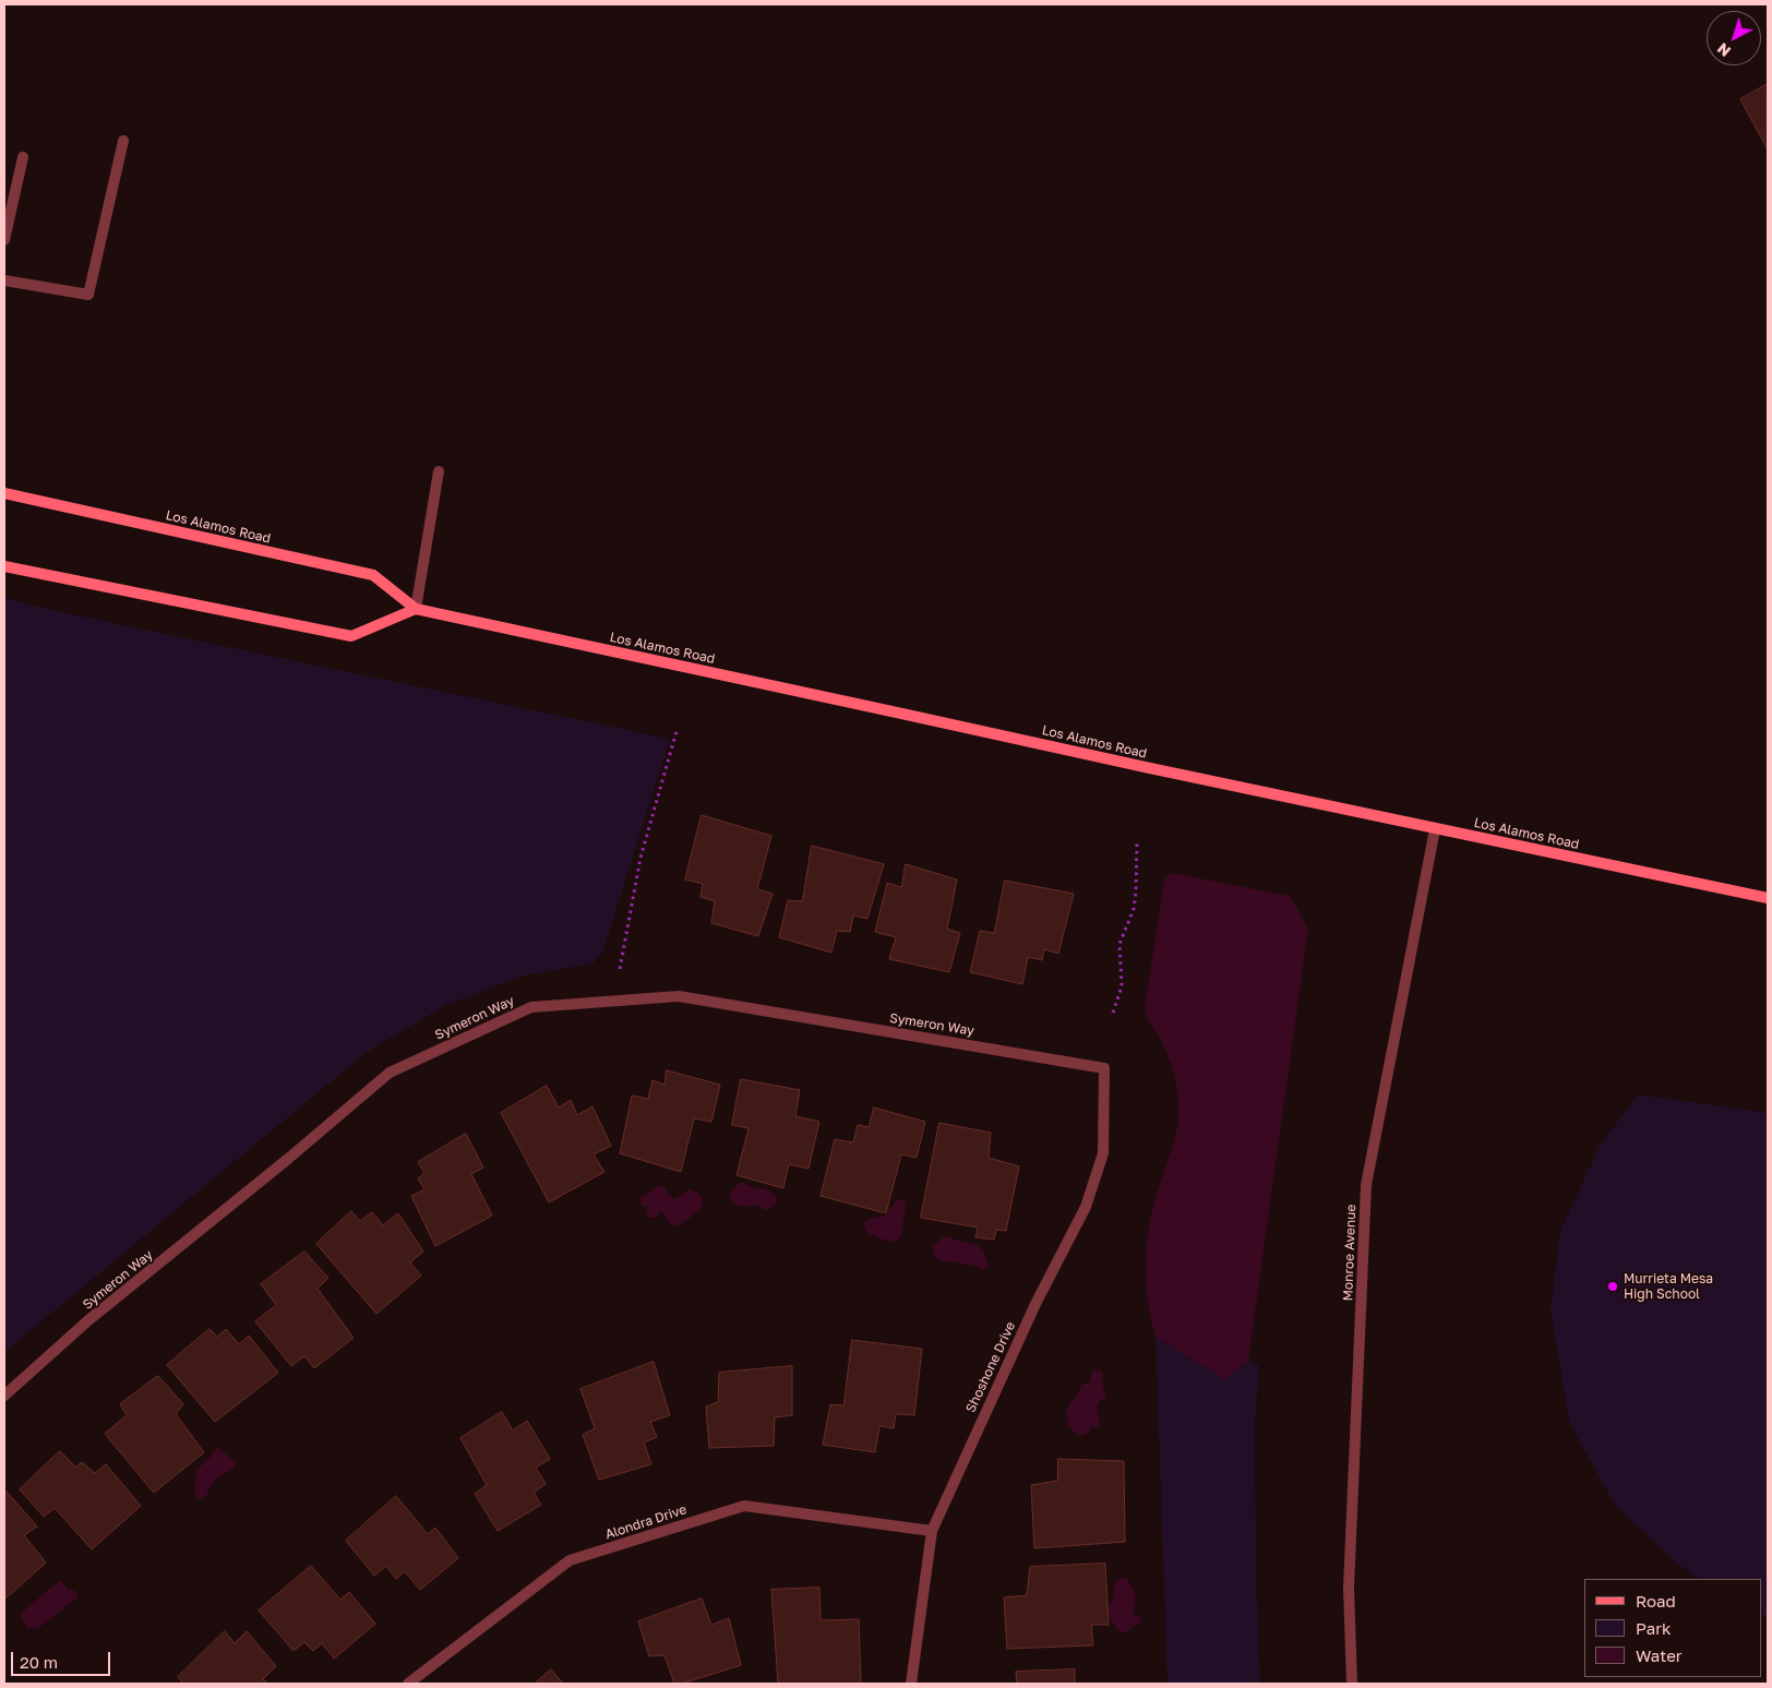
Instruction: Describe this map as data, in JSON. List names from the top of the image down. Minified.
{"streets":{"main road":["Los Alamos Road"],"street":["Symeron Way","Monroe Avenue","Shoshone Drive","Alondra Drive"]},"crossings":[["Los Alamos Road","Monroe Avenue"],["Symeron Way","Shoshone Drive"],["Shoshone Drive","Alondra Drive"]],"places":["Murrieta Mesa High School"],"legend":["Road","Park","Water"],"scale_bar":"20 m","north":"bottom left"}
